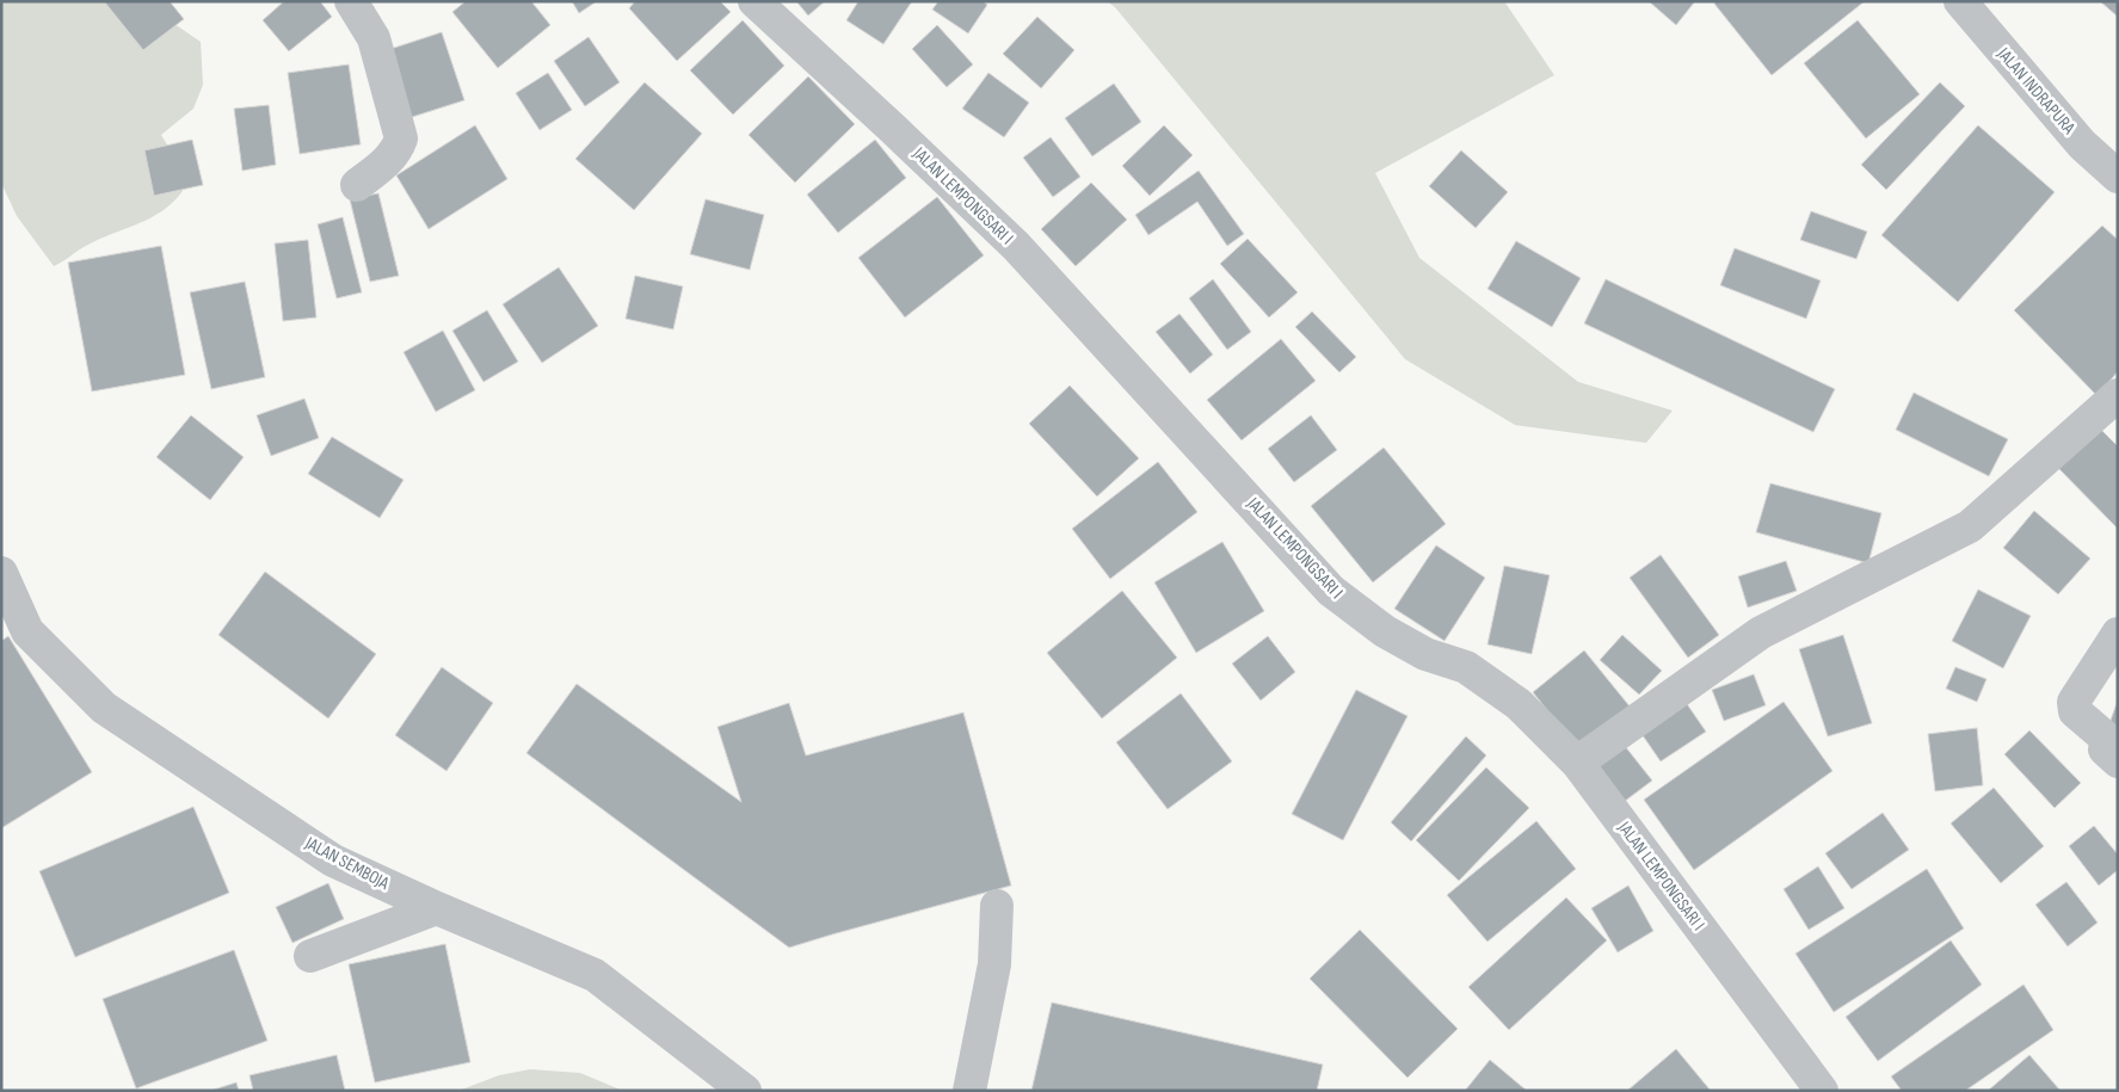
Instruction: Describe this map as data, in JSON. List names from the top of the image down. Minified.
{"streets":{"street":["JALAN INDRAPURA","JALAN LEMPONGSARI I","JALAN SEMBOJA"]}}
